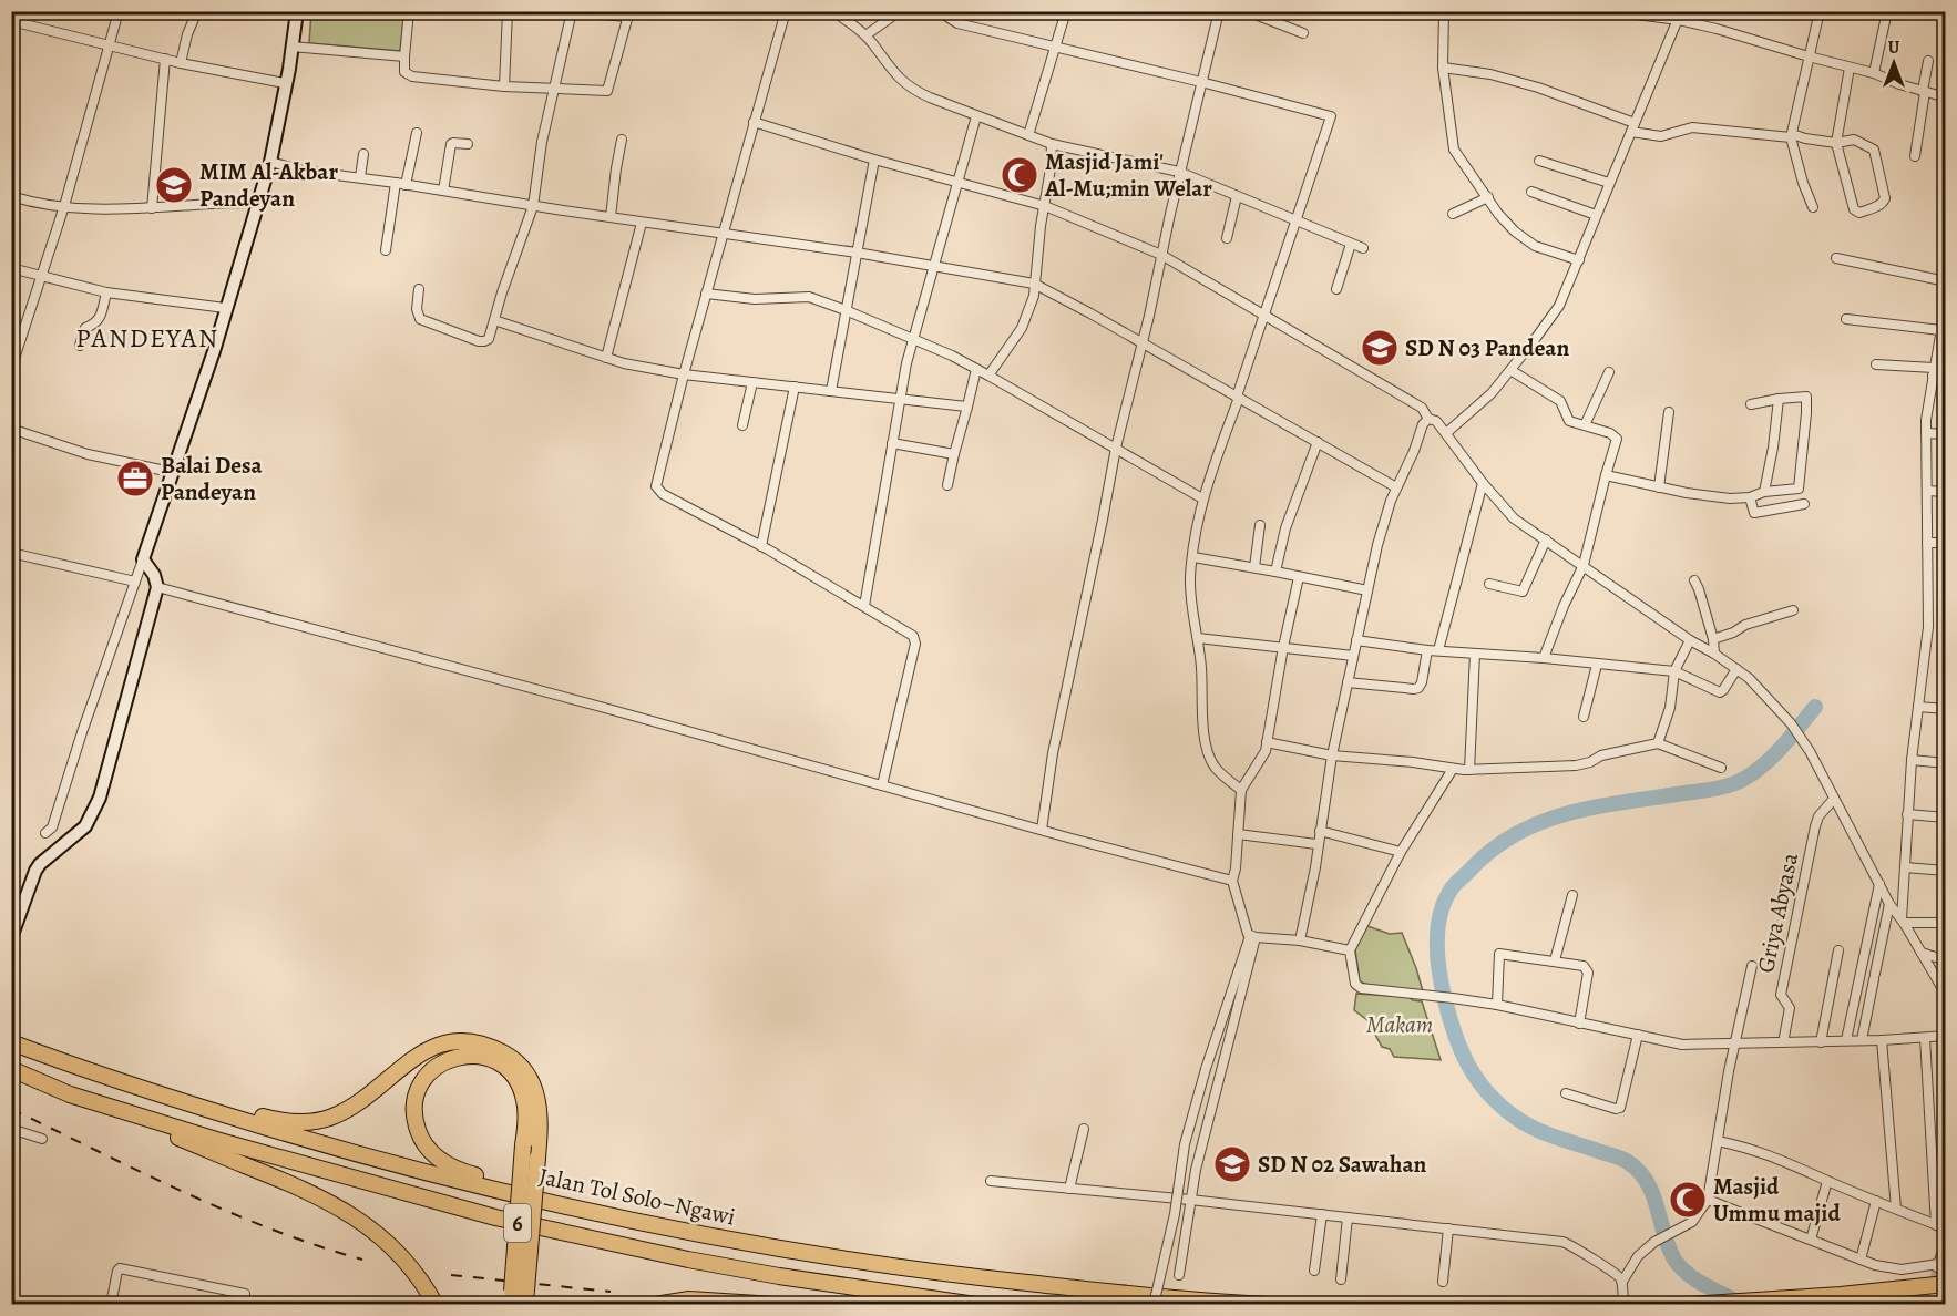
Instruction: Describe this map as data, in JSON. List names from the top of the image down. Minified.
{"streets":{"highway":["Jalan Tol Solo–Ngawi","6"],"street":["Griya Abyasa"]},"districts":["PANDEYAN"],"parks":["Makam"],"places":{"mosque":["Masjid Jami' Al-Mu;min Welar","Masjid Ummu majid"],"school or university":["MIM Al-Akbar Pandeyan","SD N 03 Pandean","SD N 02 Sawahan"],"office":["Balai Desa Pandeyan"]},"north":"top"}
